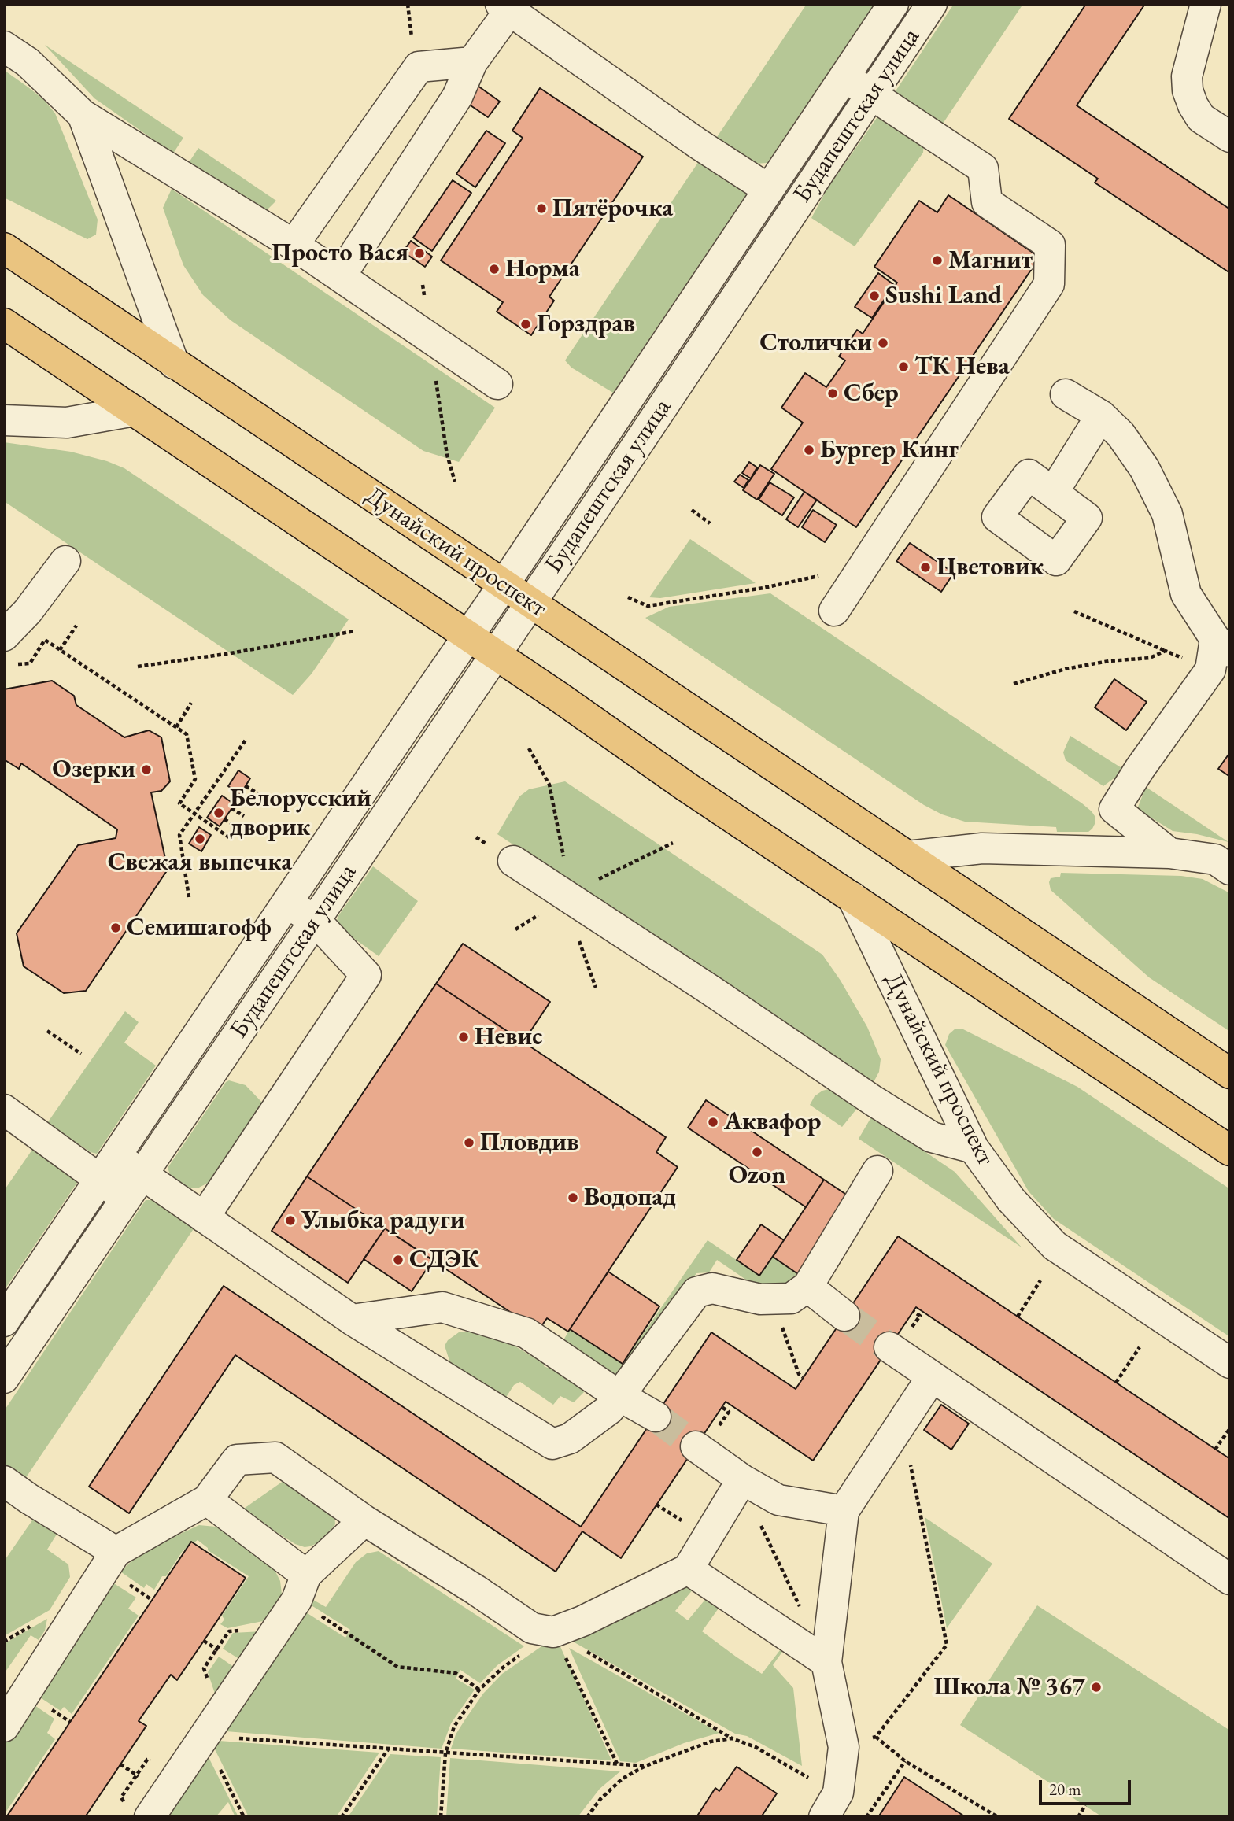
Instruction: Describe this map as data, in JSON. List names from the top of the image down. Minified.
{"streets":{"main road":["Дунайский проспект"],"street":["Будапештская улица"]},"crossings":[["Будапештская улица","Дунайский проспект"]],"places":["Пятёрочка","Просто Вася","Магнит","Норма","Sushi Land","Горздрав","Столички","ТК Нева","Сбер","Бургер Кинг","Цветовик","Озерки","Белорусский дворик","Свежая выпечка","Семишагофф","Невис","Аквафор","Пловдив","Ozon","Водопад","Улыбка радуги","СДЭК","Школа № 367"],"scale_bar":"20 m"}
